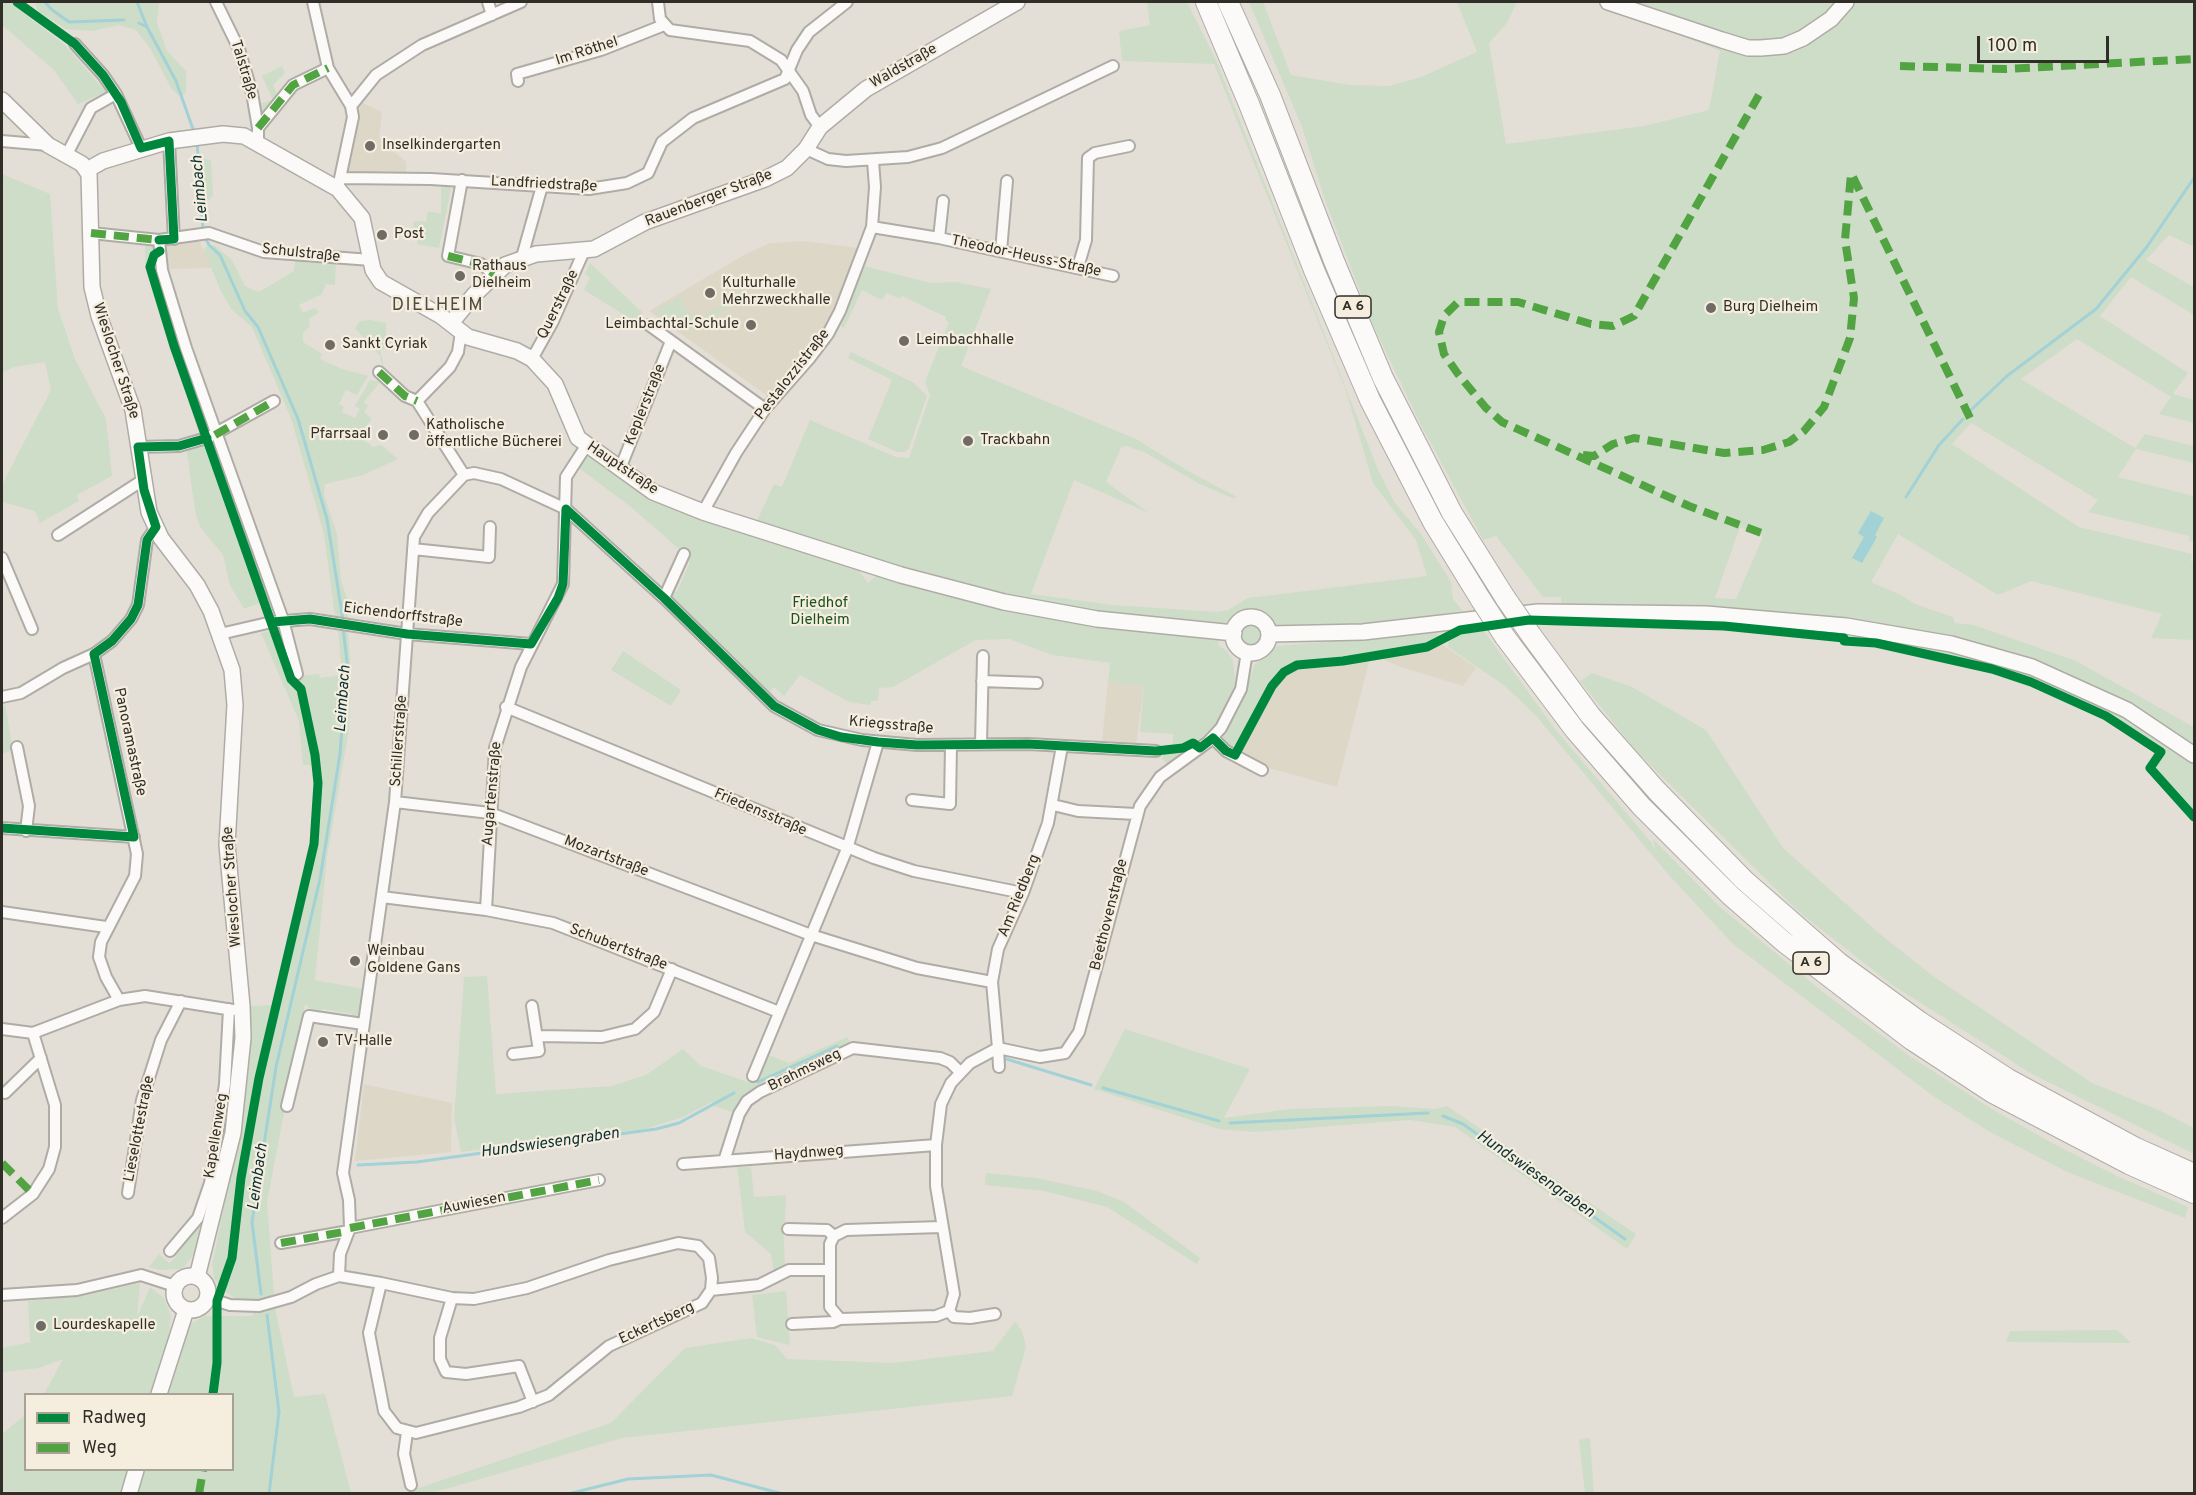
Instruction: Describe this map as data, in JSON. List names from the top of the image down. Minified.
{"streets":{"highway":["A 6"],"street":["Im Röthel","Waldstraße","Talstraße","Landfriedstraße","Rauenberger Straße","Schulstraße","Theodor-Heuss-Straße","Querstraße","Wieslocher Straße","Pestalozzistraße","Keplerstraße","Hauptstraße","Eichendorffstraße","Kriegsstraße","Schillerstraße","Panoramastraße","Augartenstraße","Friedensstraße","Mozartstraße","Am Riedberg","Beethovenstraße","Schubertstraße","Brahmsweg","Lieselottestraße","Kapellenweg","Haydnweg","Auwiesen","Eckertsberg"]},"crossings":[["Waldstraße","Rauenberger Straße"],["Talstraße","Hauptstraße"],["Landfriedstraße","Hauptstraße"],["Rauenberger Straße","Querstraße"],["Rauenberger Straße","Hauptstraße"],["Schulstraße","Wieslocher Straße"],["Schulstraße","Hauptstraße"],["Theodor-Heuss-Straße","Pestalozzistraße"],["Querstraße","Hauptstraße"],["Wieslocher Straße","Hauptstraße"],["Wieslocher Straße","Eichendorffstraße"],["Wieslocher Straße","Kapellenweg"],["Pestalozzistraße","Hauptstraße"],["Keplerstraße","Hauptstraße"],["Hauptstraße","Augartenstraße"],["Hauptstraße","Beethovenstraße"],["Eichendorffstraße","Kriegsstraße"],["Eichendorffstraße","Schillerstraße"],["Eichendorffstraße","Augartenstraße"],["Kriegsstraße","Schillerstraße"],["Kriegsstraße","Augartenstraße"],["Kriegsstraße","Am Riedberg"],["Schillerstraße","Augartenstraße"],["Schillerstraße","Mozartstraße"],["Schillerstraße","Schubertstraße"],["Schillerstraße","Auwiesen"],["Schillerstraße","Eckertsberg"],["Augartenstraße","Friedensstraße"],["Augartenstraße","Mozartstraße"],["Augartenstraße","Schubertstraße"],["Friedensstraße","Am Riedberg"],["Mozartstraße","Am Riedberg"],["Am Riedberg","Beethovenstraße"],["Brahmsweg","Haydnweg"]],"districts":["DIELHEIM"],"water":["Leimbach","Hundswiesengraben"],"parks":["Friedhof Dielheim"],"places":["Inselkindergarten","Post","Rathaus Dielheim","Kulturhalle Mehrzweckhalle","Burg Dielheim","Leimbachtal-Schule","Leimbachhalle","Sankt Cyriak","Pfarrsaal","Katholische öffentliche Bücherei","Trackbahn","Weinbau Goldene Gans","TV-Halle","Lourdeskapelle"],"legend":["Radweg","Weg"],"scale_bar":"100 m"}
